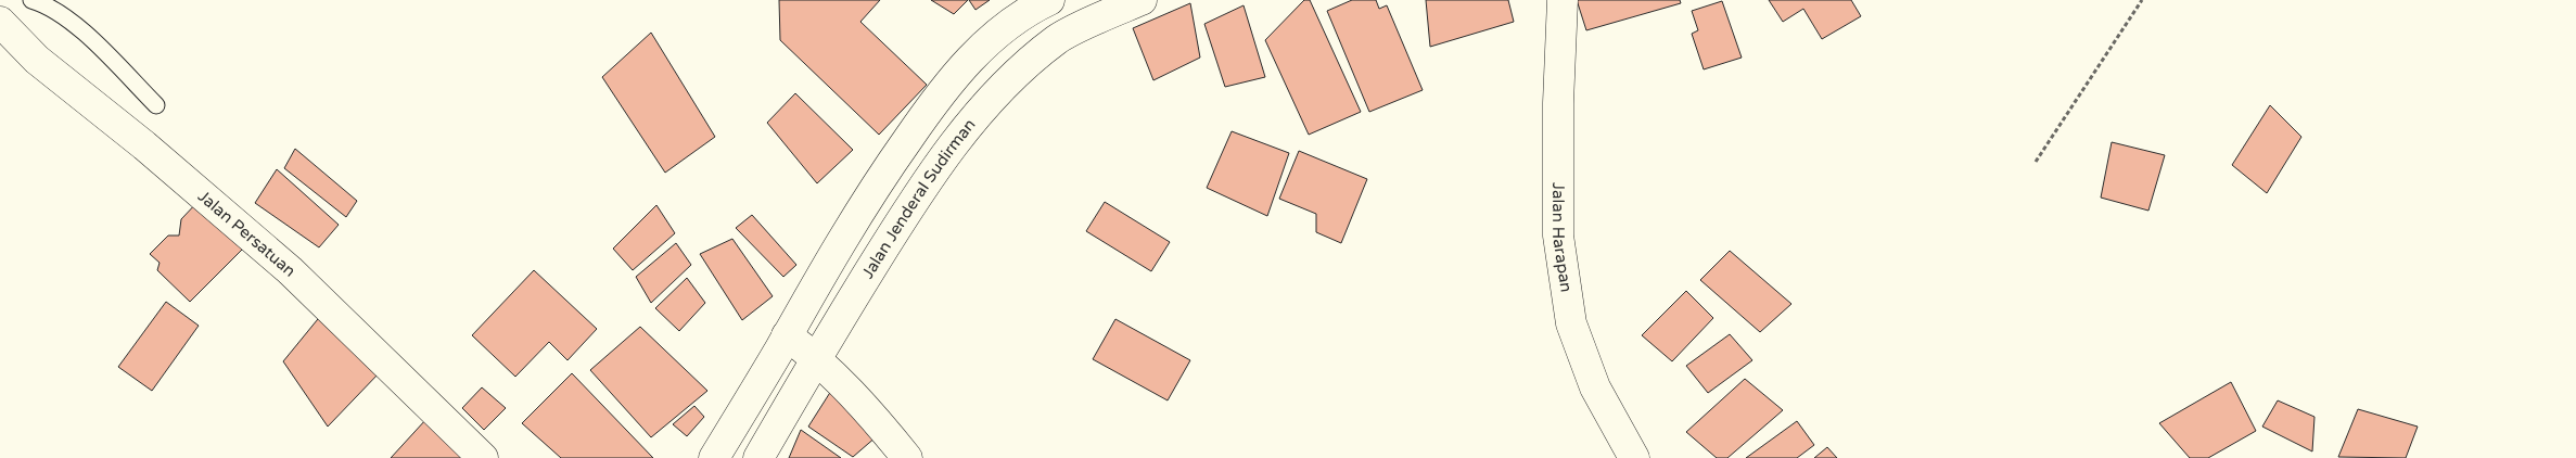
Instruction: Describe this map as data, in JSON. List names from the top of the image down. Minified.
{"streets":{"street":["Jalan Jenderal Sudirman","Jalan Persatuan","Jalan Harapan"]}}
